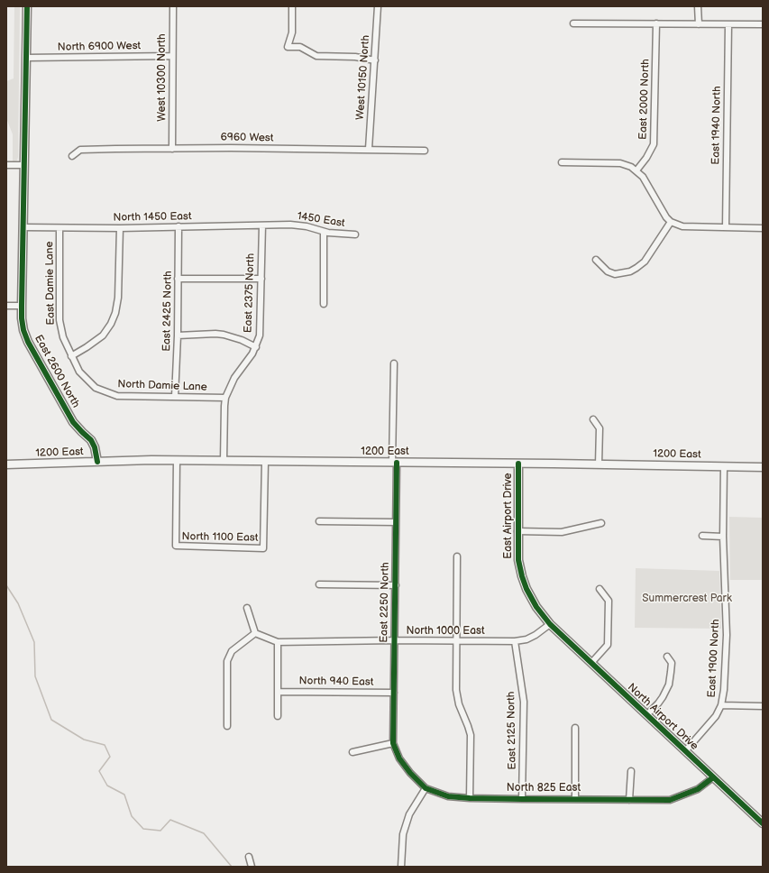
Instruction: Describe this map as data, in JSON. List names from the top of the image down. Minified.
{"streets":{"street":["North 6900 West","West 10300 North","West 10150 North","East 2000 North","East 1940 North","6960 West","North 1450 East","1450 East","East Damie Lane","East 2375 North","East 2425 North","East 2600 North","North Damie Lane","1200 East","East Airport Drive","North 1100 East","East 2250 North","North 1000 East","East 1900 North","North 940 East","North Airport Drive","East 2125 North","North 825 East"]},"crossings":[["North 6900 West","West 10300 North"],["North 6900 West","East 2600 North"],["West 10300 North","6960 West"],["West 10150 North","6960 West"],["North 1450 East","1450 East"],["North 1450 East","East Damie Lane"],["North 1450 East","East 2375 North"],["North 1450 East","East 2425 North"],["North 1450 East","East 2600 North"],["East Damie Lane","North Damie Lane"],["East 2375 North","North Damie Lane"],["East 2375 North","1200 East"],["East 2425 North","North Damie Lane"],["East 2600 North","1200 East"],["1200 East","East Airport Drive"],["1200 East","North 1100 East"],["1200 East","East 2250 North"],["1200 East","East 1900 North"],["East Airport Drive","North 1000 East"],["East Airport Drive","North Airport Drive"],["East 2250 North","North 1000 East"],["East 2250 North","North 940 East"],["East 2250 North","North 825 East"],["North 1000 East","North Airport Drive"],["North 1000 East","East 2125 North"],["East 1900 North","North Airport Drive"],["North Airport Drive","North 825 East"],["East 2125 North","North 825 East"]],"parks":["Summercrest Park"]}
